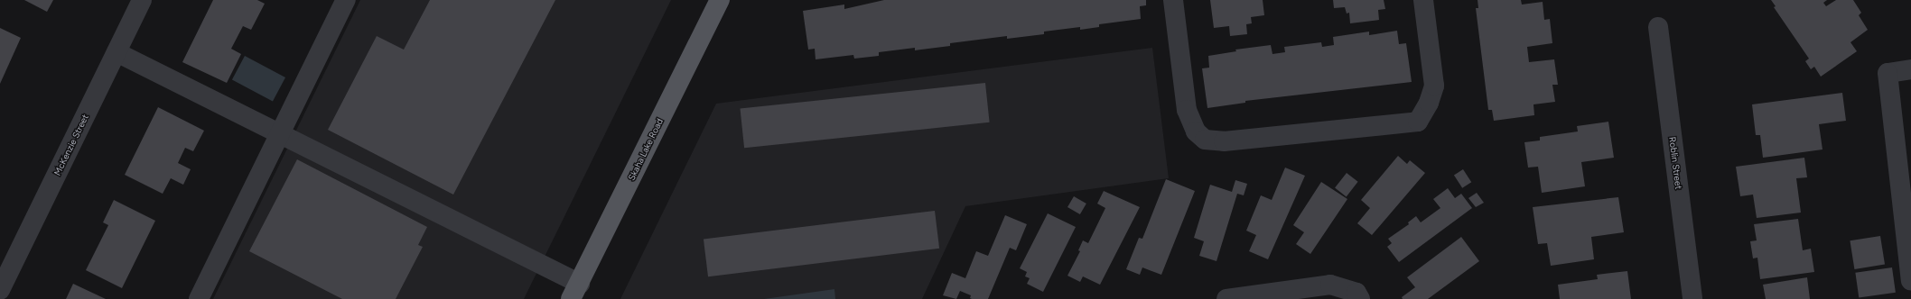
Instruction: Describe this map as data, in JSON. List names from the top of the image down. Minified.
{"streets":{"main road":["Skaha Lake Road"],"street":["McKenzie Street","Roblin Street"]}}
